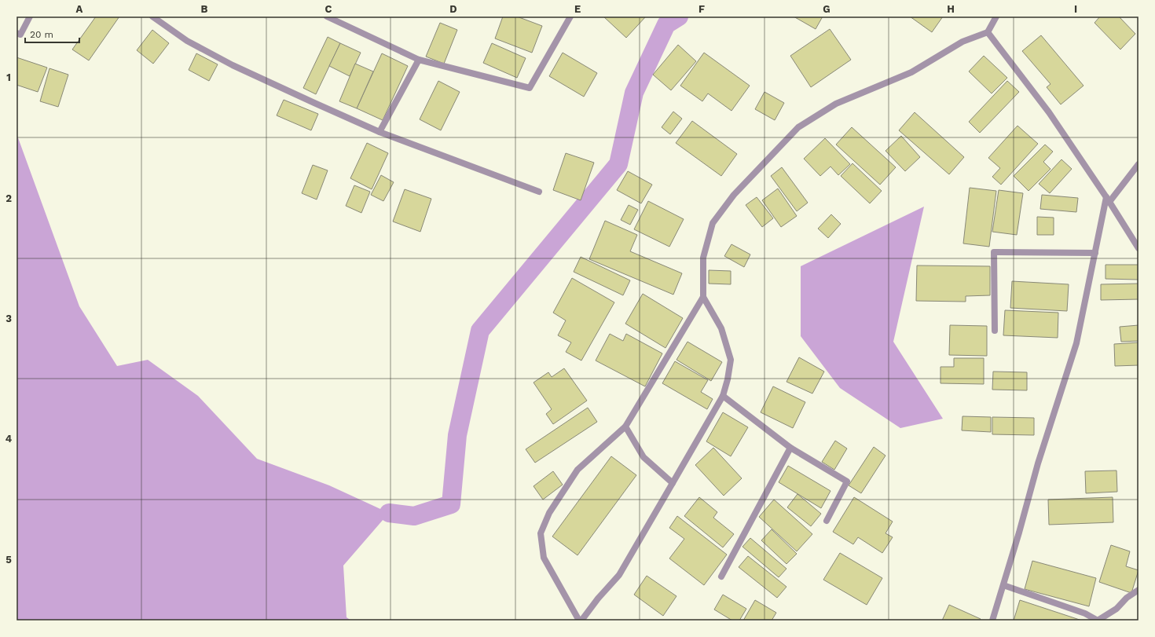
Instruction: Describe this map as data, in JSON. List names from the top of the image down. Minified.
{"scale_bar":"20 m","grid":{"columns":["A","B","C","D","E","F","G","H","I"],"rows":["1","2","3","4","5"]}}
